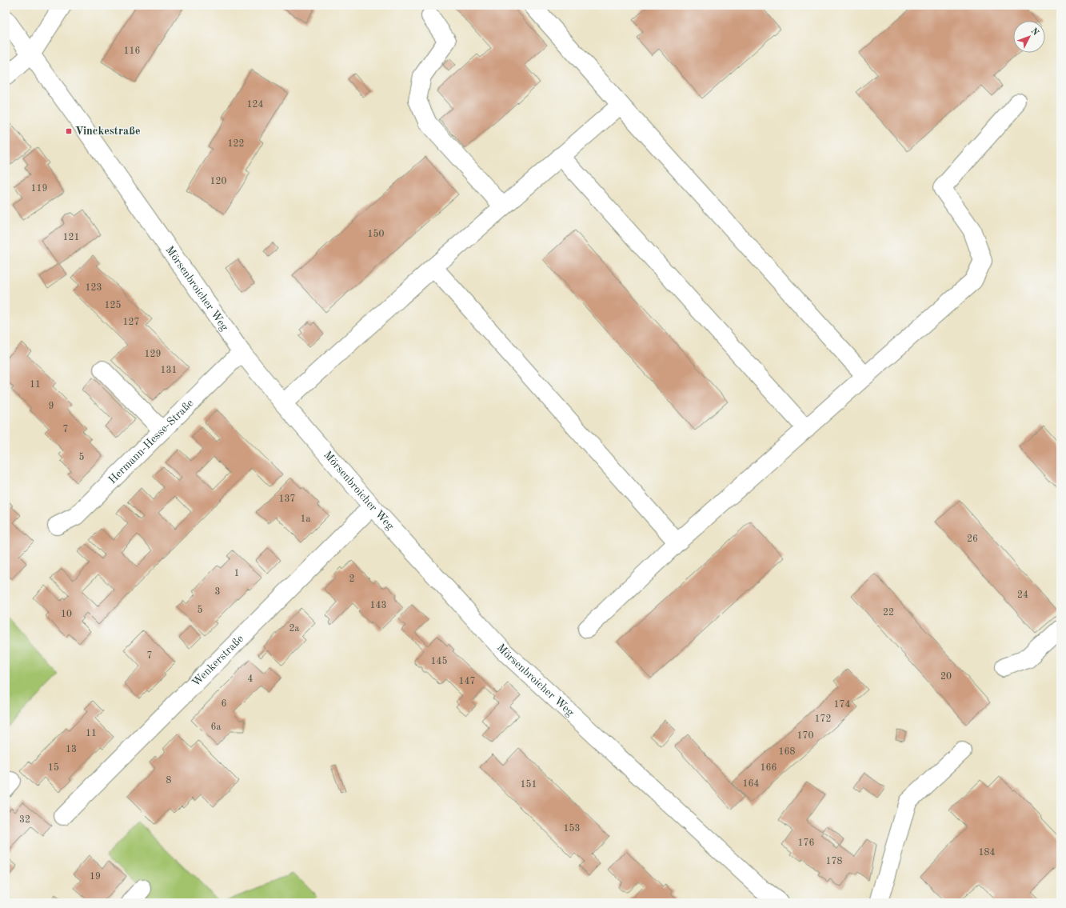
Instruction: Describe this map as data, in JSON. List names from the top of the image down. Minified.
{"streets":{"street":["Mörsenbroicher Weg","Hermann-Hesse-Straße","Wenkerstraße"]},"crossings":[["Mörsenbroicher Weg","Hermann-Hesse-Straße"],["Mörsenbroicher Weg","Wenkerstraße"]],"places":{"transit":["Vinckestraße"]},"house_numbers":["116","124","122","120","119","150","121","123","125","127","129","131","11","9","7","5","137","1a","26","1","2","3","24","143","5","22","10","2a","7","145","20","4","147","6","174","172","6a","11","170","13","168","15","166","8","164","151","32","153","176","184","178","19"],"north":"top right"}
